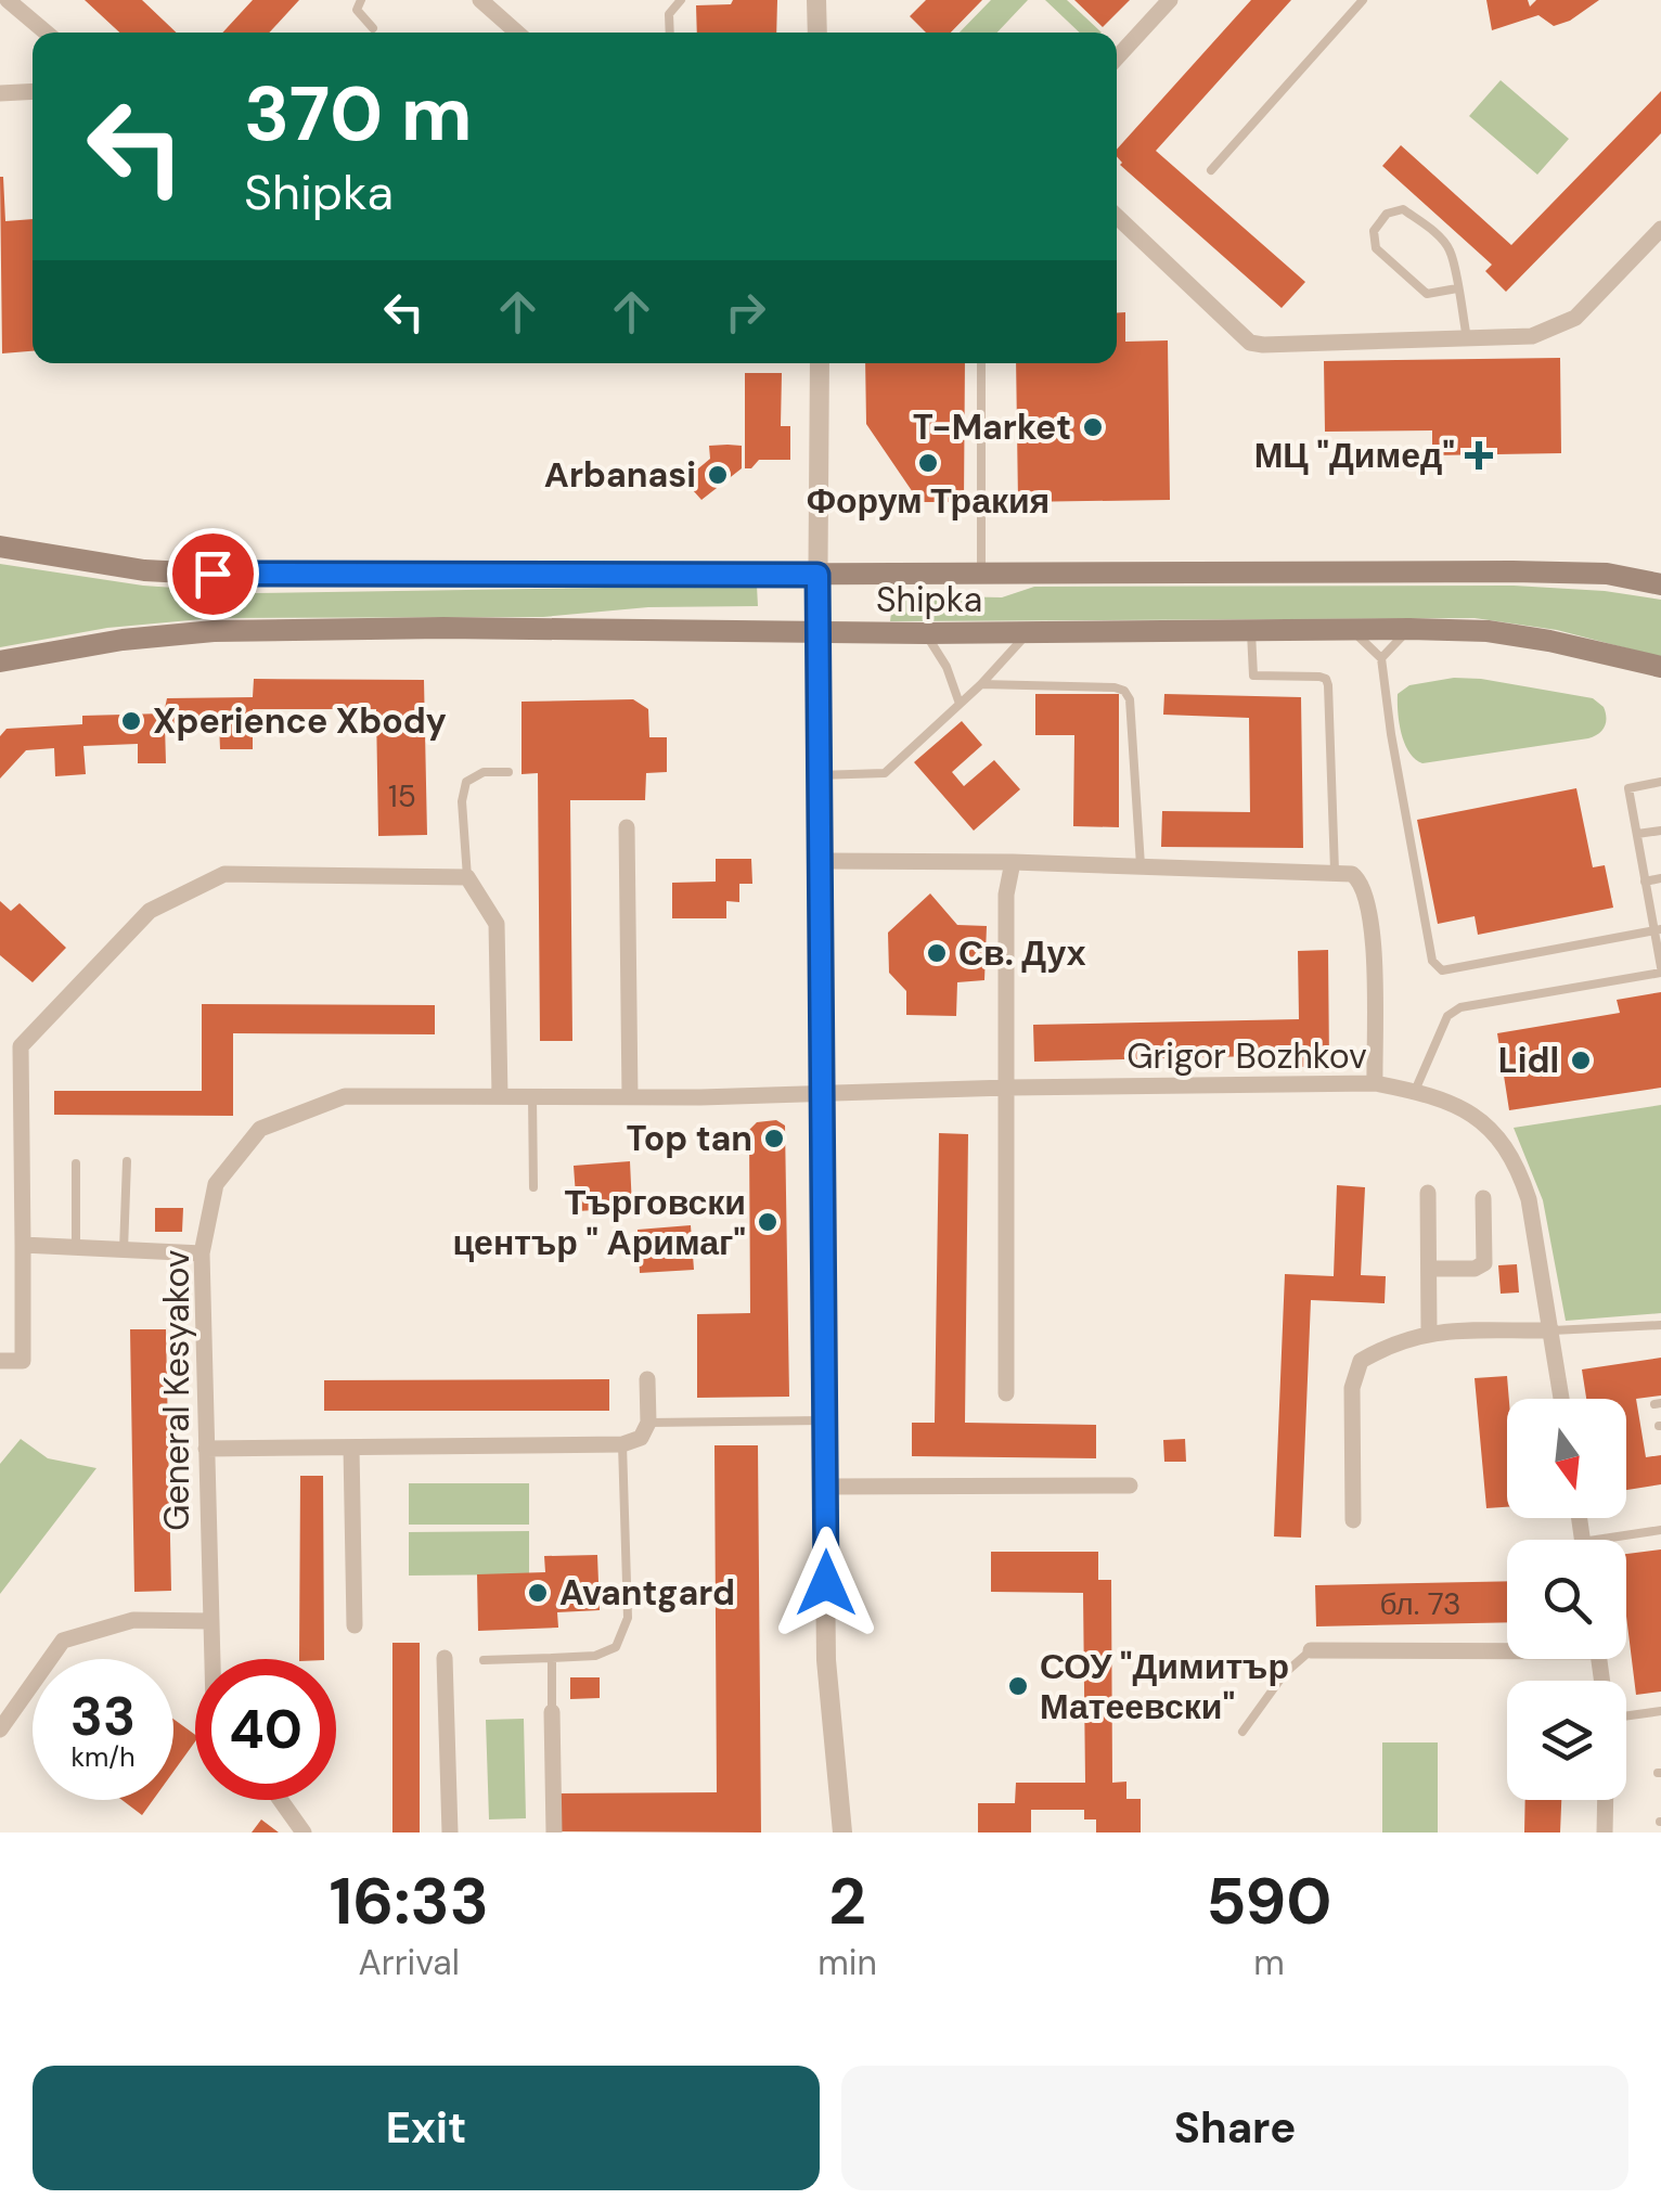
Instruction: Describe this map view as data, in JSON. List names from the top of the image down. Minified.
{"streets":{"main road":["Shipka"],"street":["Grigor Bozhkov","General Kesyakov"]},"crossings":[["Grigor Bozhkov","General Kesyakov"]],"places":{"other":["T-Market","Форум Тракия","Аrbanasi","Xperience Xbody","Св. Дух","Lidl","Top tan","Търговски център \" Аримаг\"","Avantgard","СОУ \"Димитър Матеевски\""],"health":["МЦ \"Димед\""]},"house_numbers":["15","бл. 73"],"north":"bottom","page":{"turn":["370 m","Shipka"],"speed":"33 km/h","limit":"40","eta":["16:33","Arrival","2","min","590","m"],"buttons":["Exit","Share"]}}
